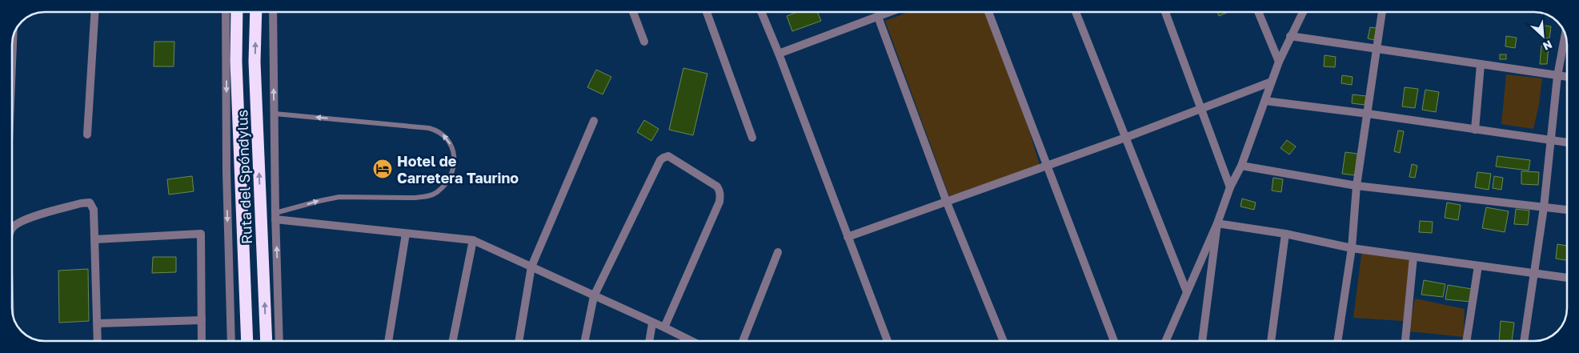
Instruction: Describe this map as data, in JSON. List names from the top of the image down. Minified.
{"streets":{"highway":["Ruta del Spóndylus"]},"places":{"hotel":["Hotel de Carretera Taurino"]},"north":"bottom right"}
